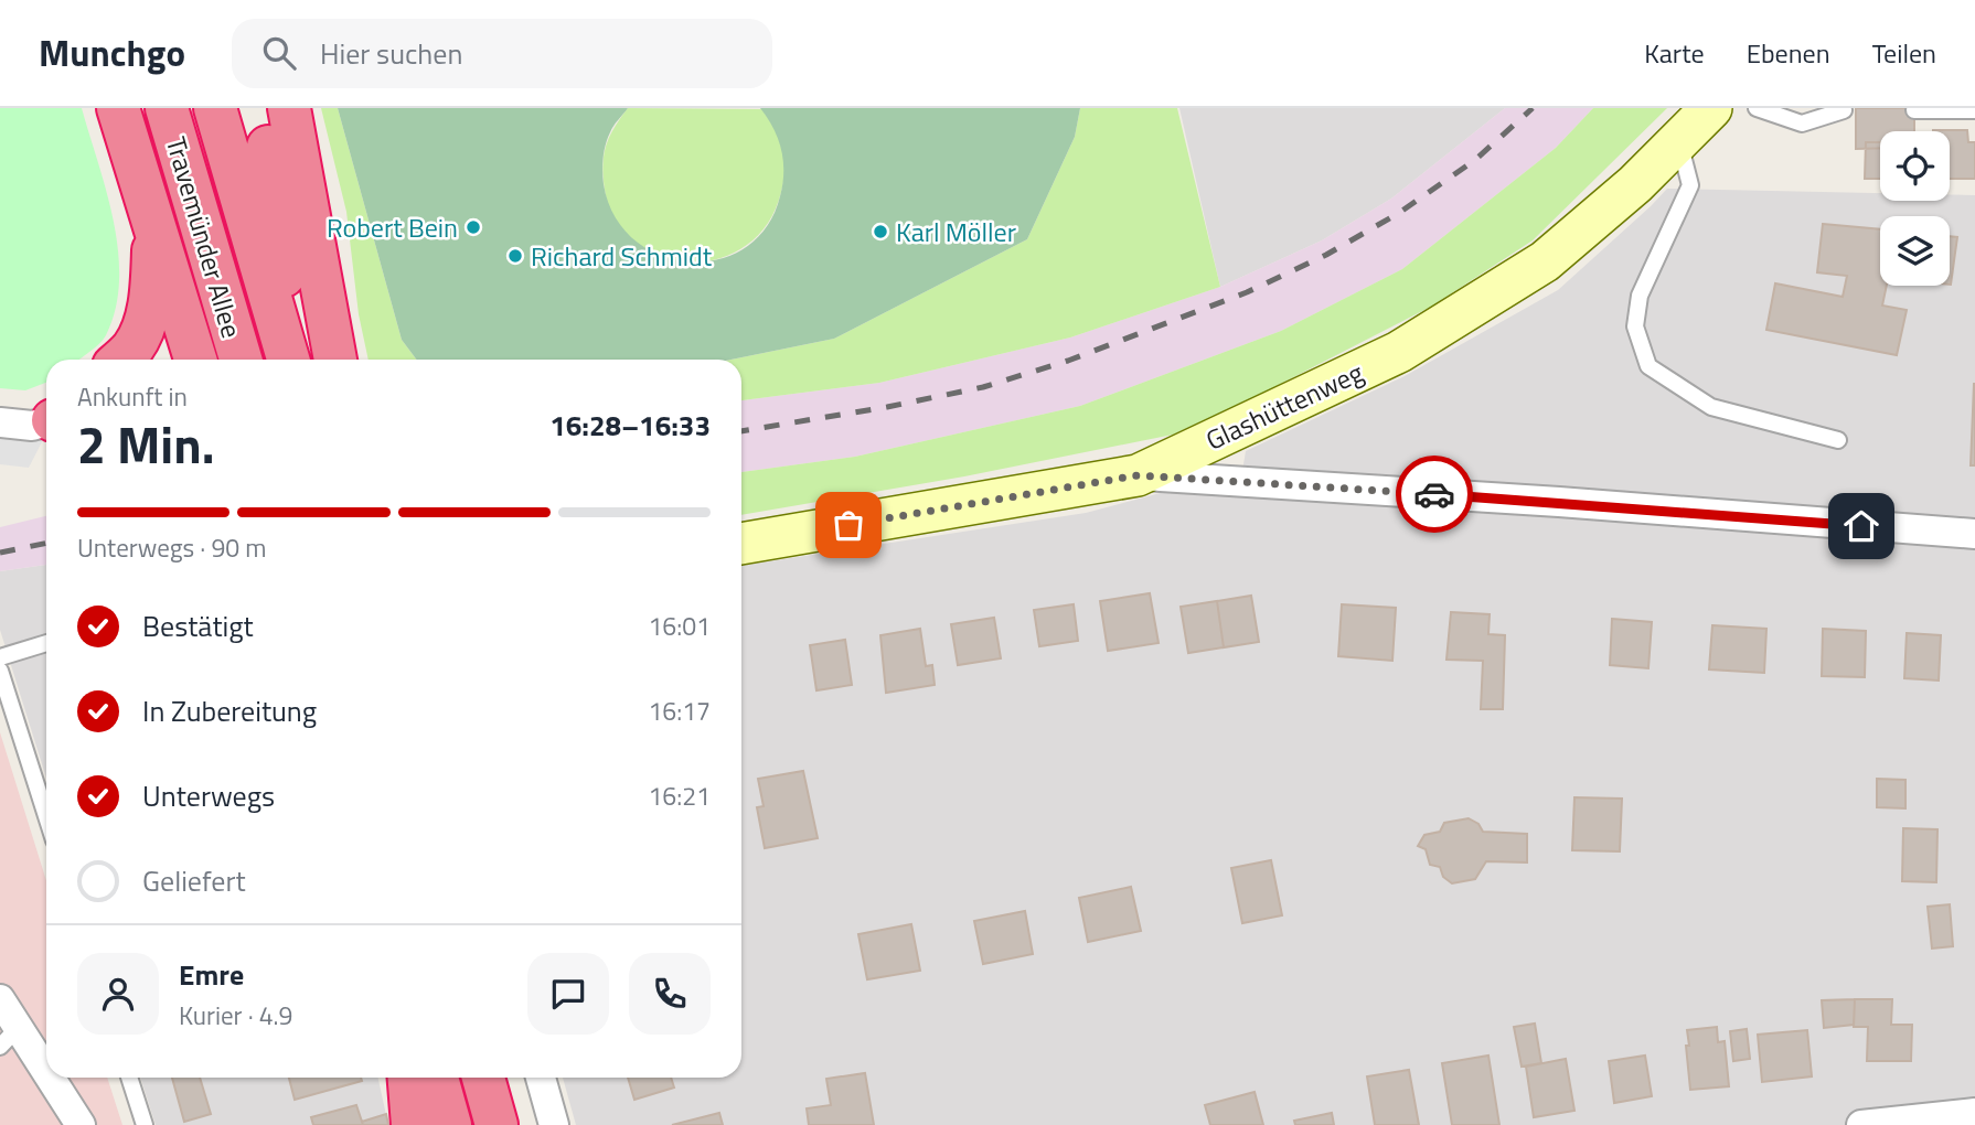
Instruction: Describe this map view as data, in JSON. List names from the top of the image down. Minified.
{"streets":{"highway":["Travemünder Allee"],"street":["Glashüttenweg"]},"places":["Robert Bein","Karl Möller","Richard Schmidt"],"page":{"header":"Munchgo","search":"Hier suchen","nav":["Karte","Ebenen","Teilen"],"heading":["2 Min.","Ankunft in","16:28–16:33"],"panel":["Emre","Kurier · 4.9"],"bar":"Unterwegs · 90 m","list":[["Bestätigt","16:01"],["In Zubereitung","16:17"],["Unterwegs","16:21"],"Geliefert"]}}
